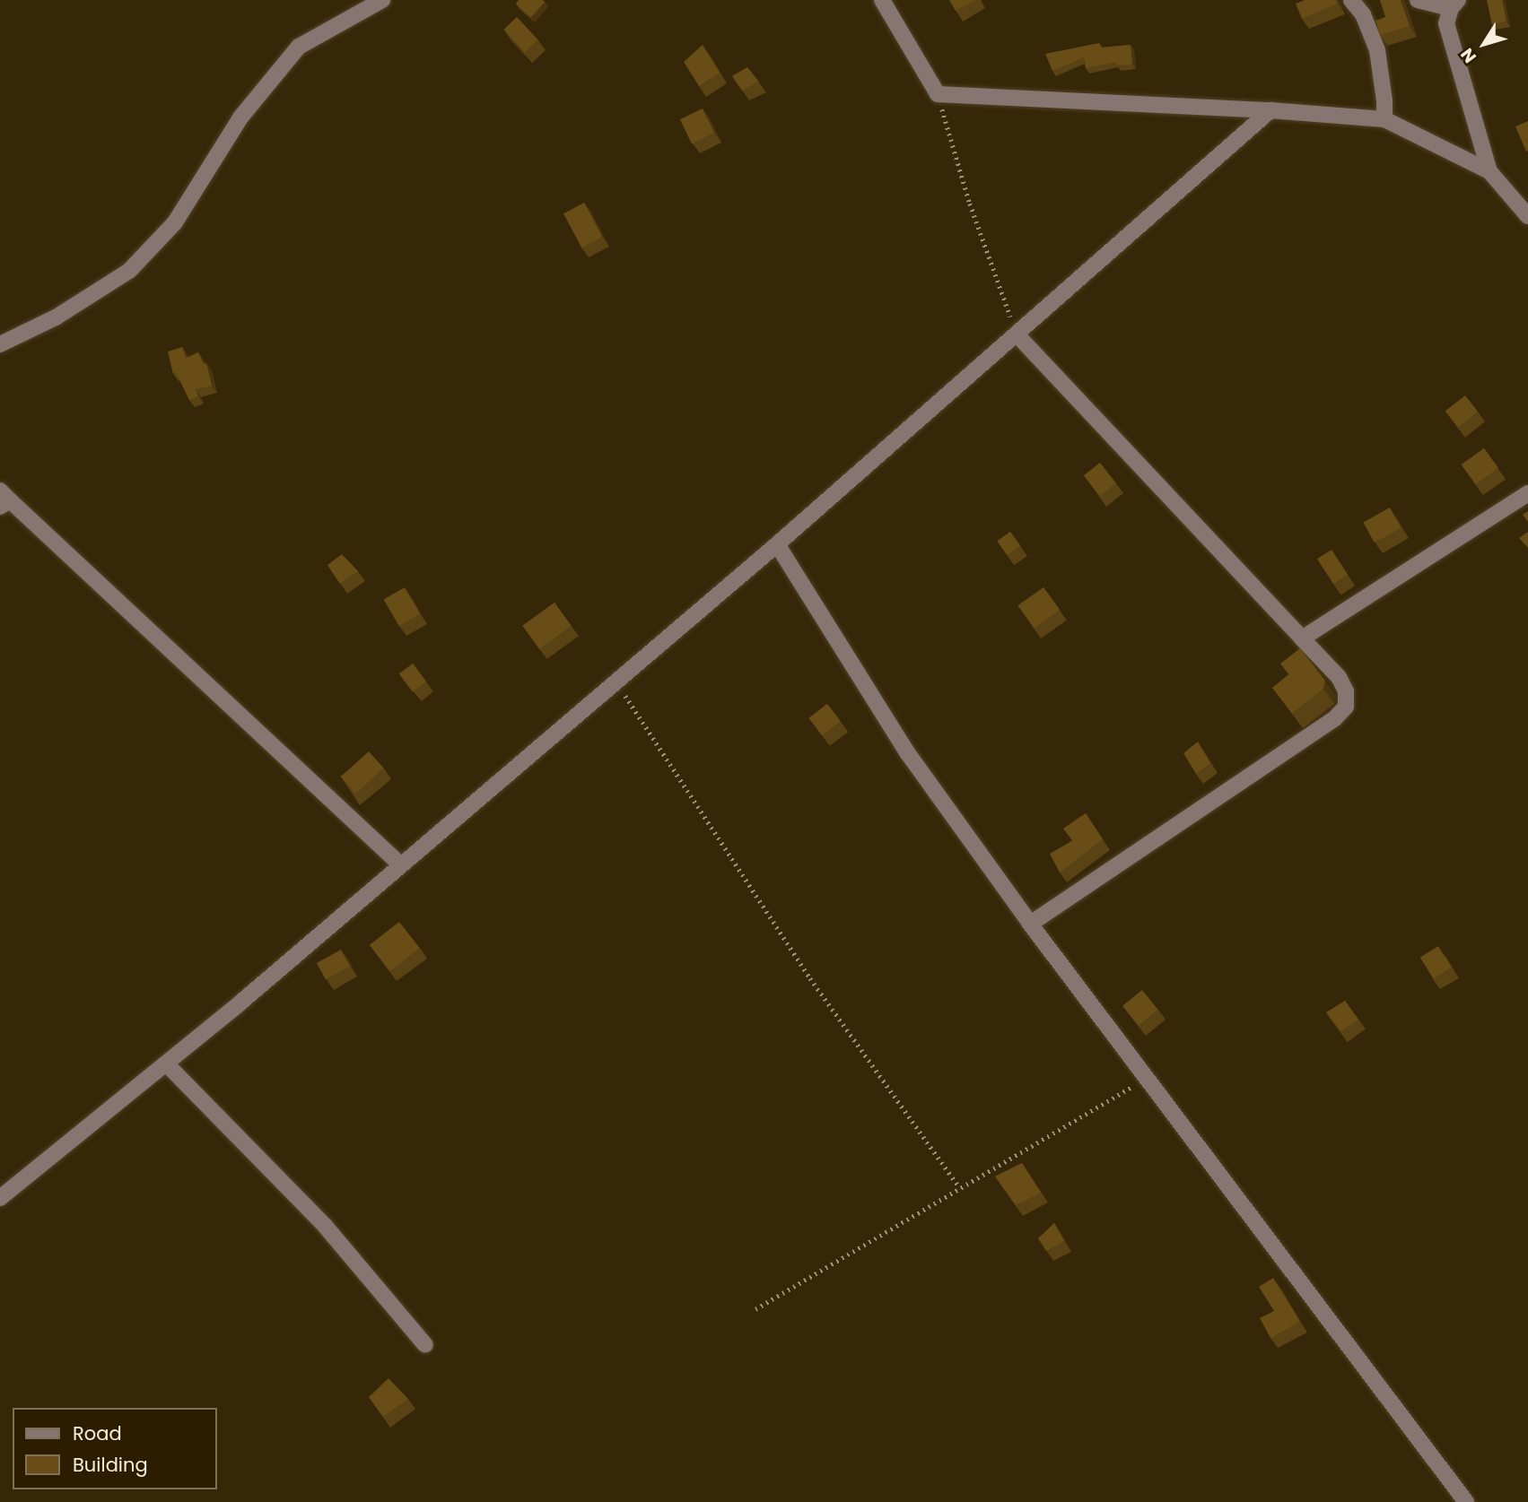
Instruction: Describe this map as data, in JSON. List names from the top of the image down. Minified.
{"legend":["Road","Building"],"north":"bottom left"}
